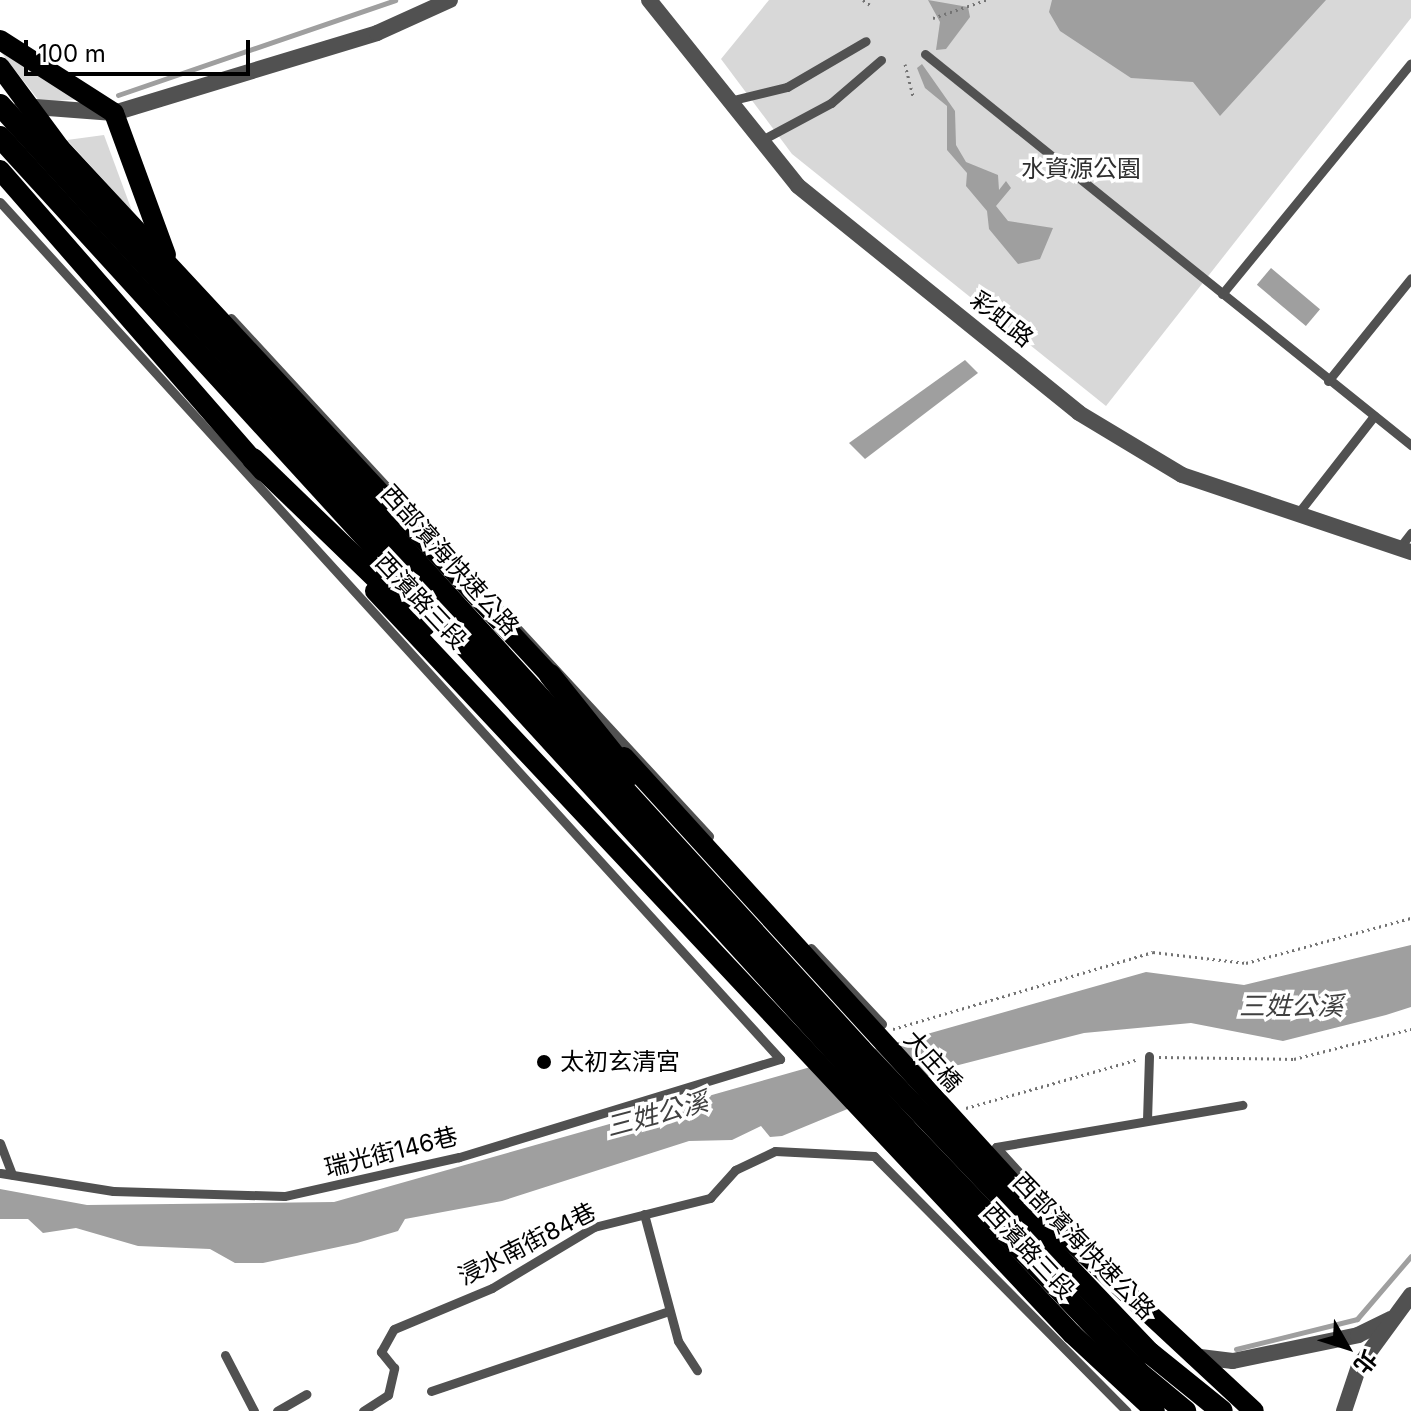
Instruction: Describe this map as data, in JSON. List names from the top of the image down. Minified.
{"streets":{"highway":["西部濱海快速公路","大庄橋"],"main road":["西濱路三段"],"street":["彩虹路"],"lane":["瑞光街146巷","浸水南街84巷"]},"crossings":[["西部濱海快速公路","西濱路三段"],["西部濱海快速公路","大庄橋"],["西濱路三段","大庄橋"],["西濱路三段","瑞光街146巷"],["西濱路三段","浸水南街84巷"]],"water":["三姓公溪"],"parks":["水資源公園"],"places":["太初玄清宮"],"scale_bar":"100 m","north":"bottom right"}
